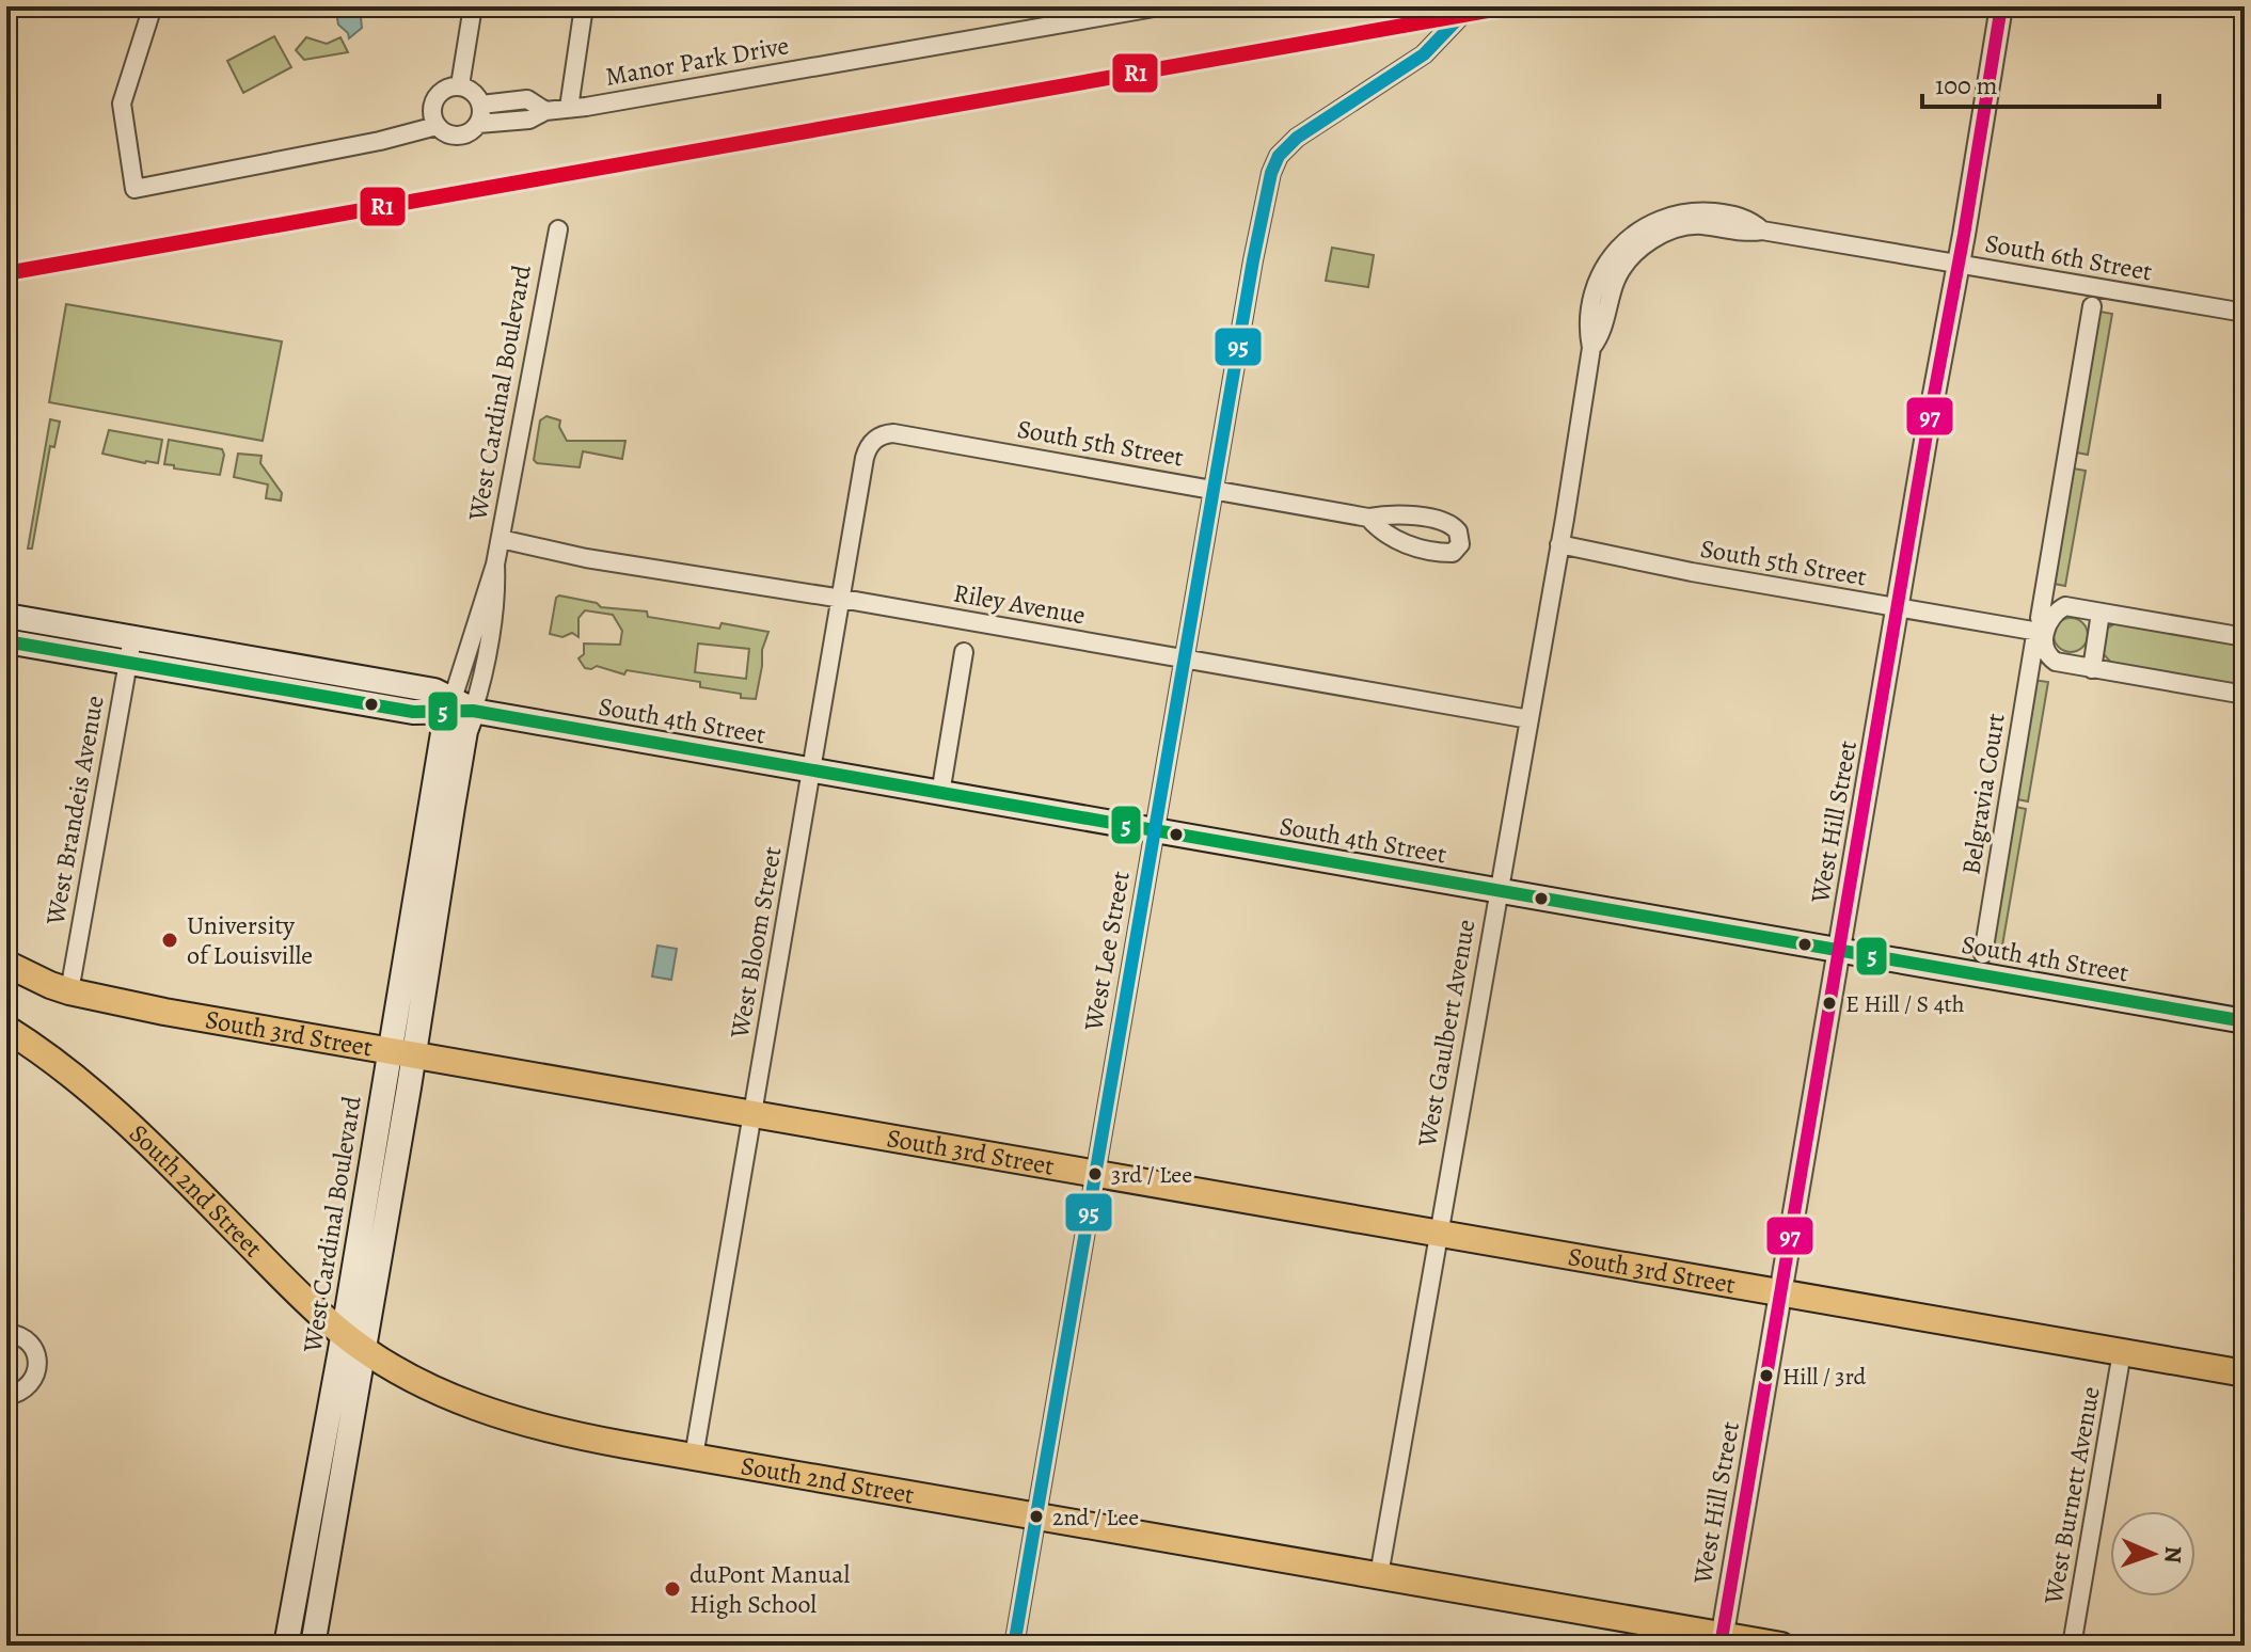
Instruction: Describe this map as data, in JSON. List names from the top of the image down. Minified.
{"streets":{"main road":["West Cardinal Boulevard","South 4th Street","South 3rd Street","South 2nd Street"],"street":["Manor Park Drive","South 6th Street","South 5th Street","Riley Avenue","Belgravia Court","West Brandeis Avenue","West Hill Street","West Bloom Street","West Lee Street","West Gaulbert Avenue","West Burnett Avenue"]},"crossings":[["South 6th Street","West Hill Street"],["South 6th Street","West Gaulbert Avenue"],["West Cardinal Boulevard","Riley Avenue"],["West Cardinal Boulevard","South 4th Street"],["West Cardinal Boulevard","South 3rd Street"],["West Cardinal Boulevard","South 2nd Street"],["South 5th Street","Belgravia Court"],["South 5th Street","West Hill Street"],["South 5th Street","West Bloom Street"],["South 5th Street","West Lee Street"],["South 5th Street","West Gaulbert Avenue"],["Riley Avenue","West Bloom Street"],["Riley Avenue","West Lee Street"],["Riley Avenue","West Gaulbert Avenue"],["South 4th Street","West Brandeis Avenue"],["South 4th Street","West Hill Street"],["South 4th Street","West Bloom Street"],["South 4th Street","West Lee Street"],["South 4th Street","West Gaulbert Avenue"],["West Brandeis Avenue","South 3rd Street"],["West Hill Street","South 3rd Street"],["West Hill Street","South 2nd Street"],["West Bloom Street","South 3rd Street"],["West Bloom Street","South 2nd Street"],["West Lee Street","South 3rd Street"],["West Lee Street","South 2nd Street"],["South 3rd Street","West Gaulbert Avenue"],["South 3rd Street","West Burnett Avenue"],["West Gaulbert Avenue","South 2nd Street"]],"places":["University of Louisville","E Hill / S 4th","3rd / Lee","Hill / 3rd","2nd / Lee","duPont Manual High School"],"lines":["transit line R1","transit line 97","transit line 95","transit line 5"],"scale_bar":"100 m","north":"right"}
